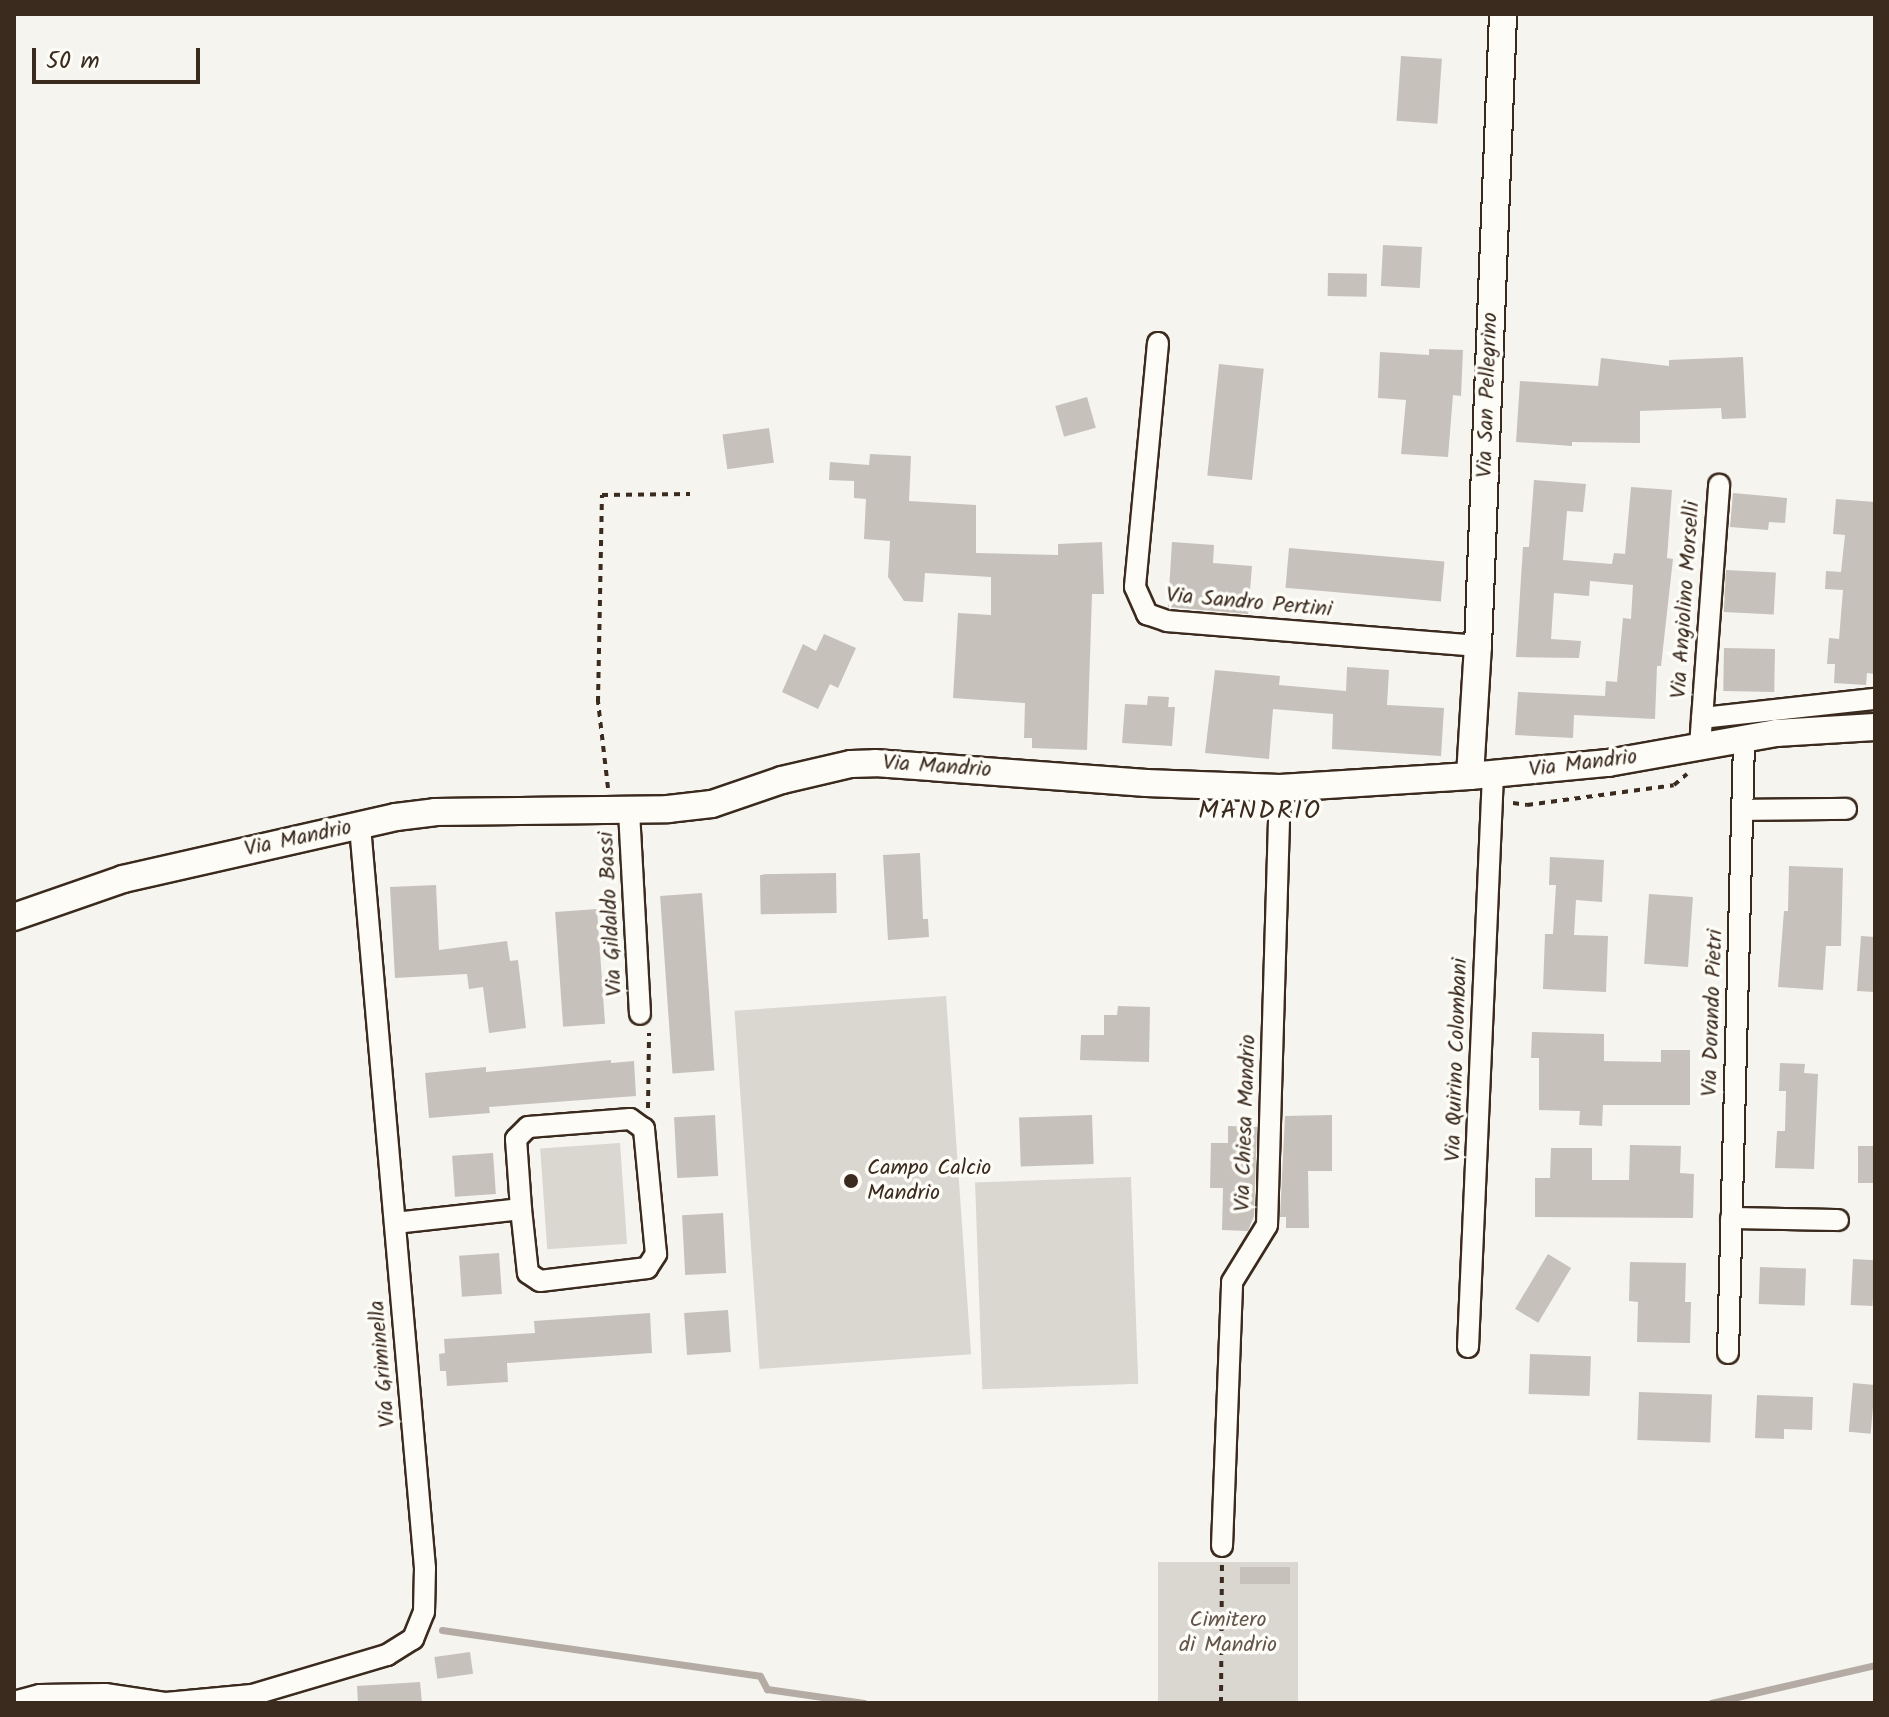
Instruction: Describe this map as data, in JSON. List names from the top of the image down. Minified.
{"streets":{"street":["Via San Pellegrino","Via Angiolino Morselli","Via Sandro Pertini","Via Mandrio","Via Gildaldo Bassi","Via Dorando Pietri","Via Quirino Colombani","Via Chiesa Mandrio","Via Griminella"]},"crossings":[["Via San Pellegrino","Via Sandro Pertini"],["Via San Pellegrino","Via Mandrio"],["Via San Pellegrino","Via Quirino Colombani"],["Via Angiolino Morselli","Via Mandrio"],["Via Mandrio","Via Gildaldo Bassi"],["Via Mandrio","Via Dorando Pietri"],["Via Mandrio","Via Quirino Colombani"],["Via Mandrio","Via Chiesa Mandrio"],["Via Mandrio","Via Griminella"]],"districts":["MANDRIO"],"parks":["Cimitero di Mandrio"],"places":["Campo Calcio Mandrio"],"scale_bar":"50 m"}
